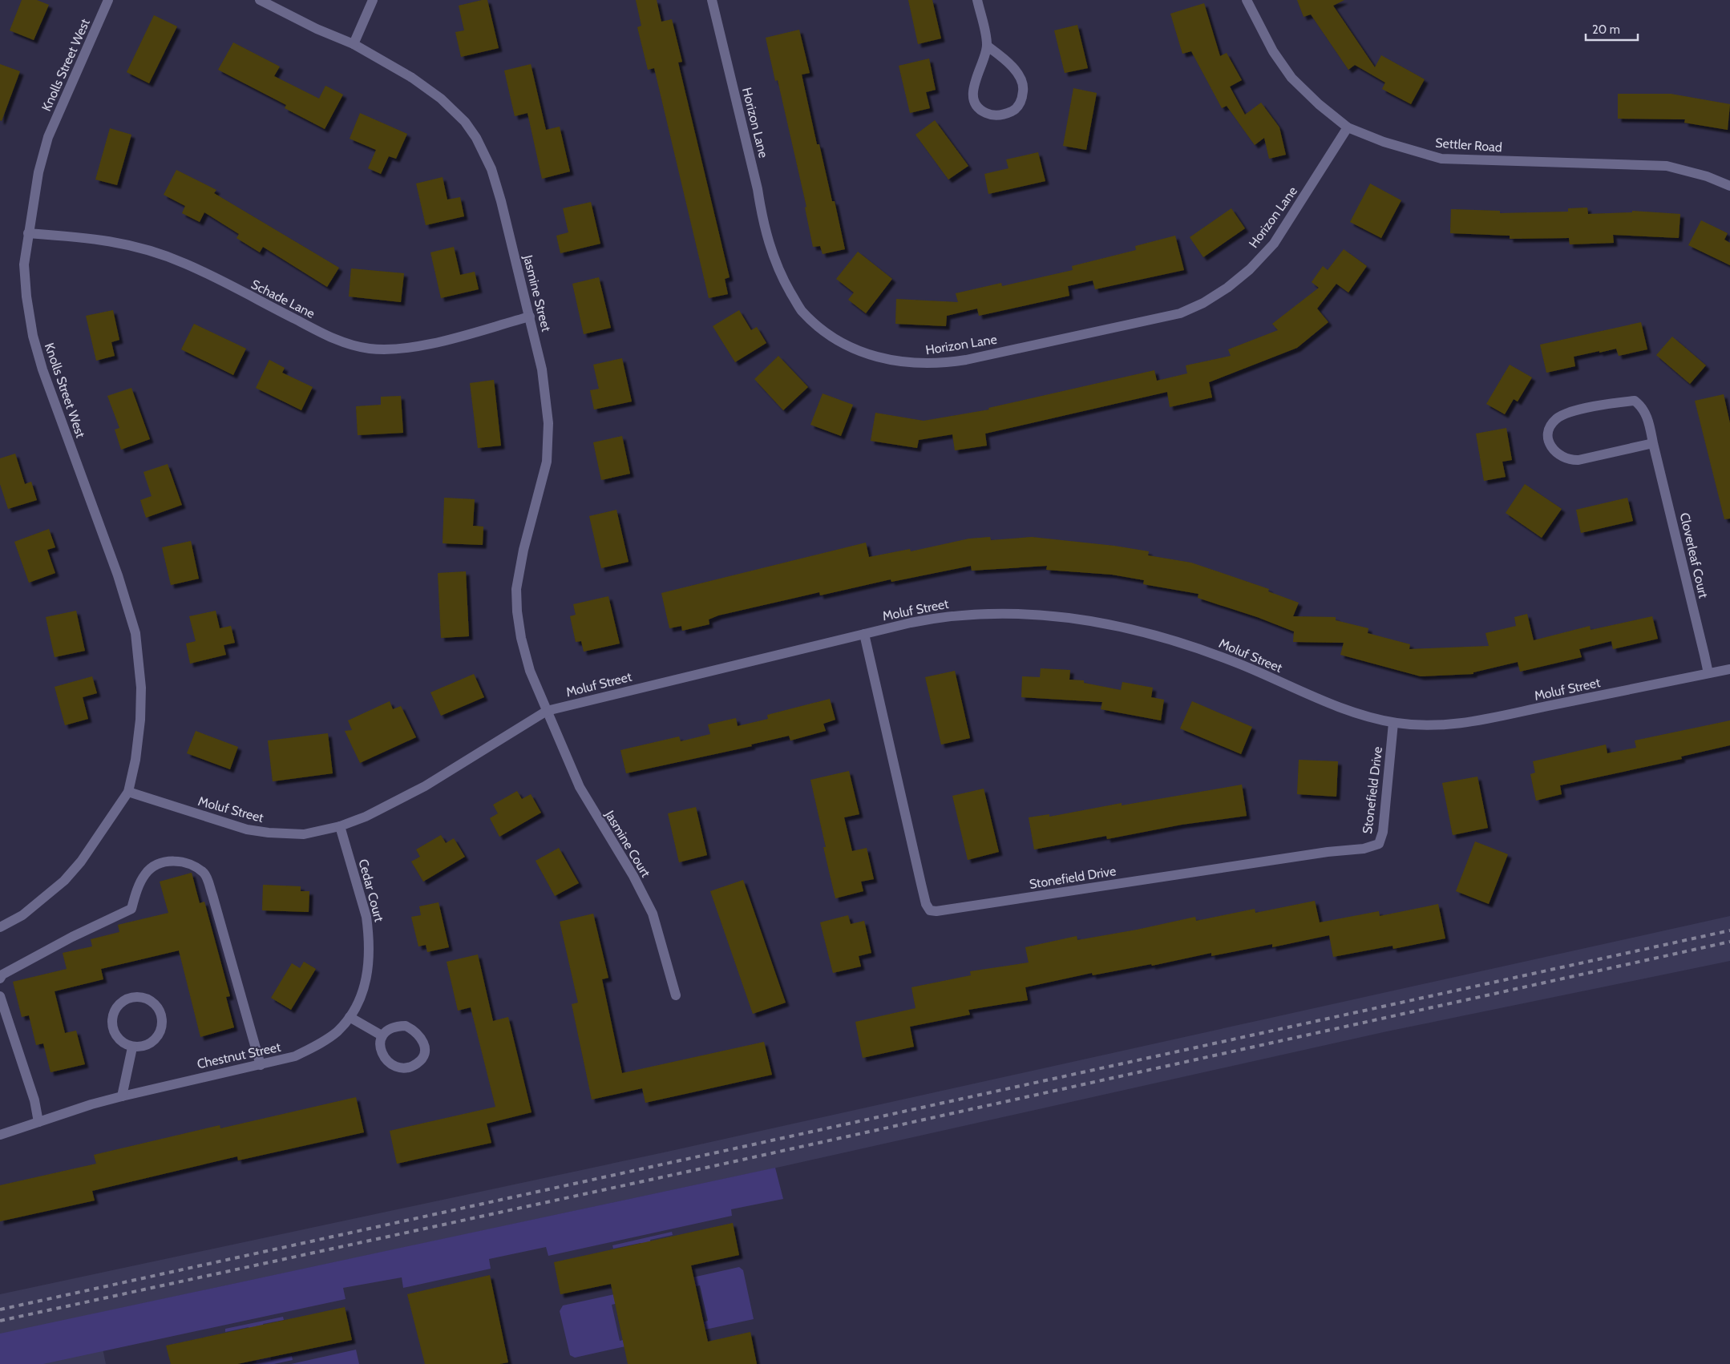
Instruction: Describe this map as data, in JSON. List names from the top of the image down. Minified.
{"streets":{"street":["Knolls Street West","Horizon Lane","Settler Road","Jasmine Street","Schade Lane","Cloverleaf Court","Moluf Street","Stonefield Drive","Jasmine Court","Cedar Court","Chestnut Street"]},"crossings":[["Knolls Street West","Schade Lane"],["Knolls Street West","Moluf Street"],["Horizon Lane","Settler Road"],["Jasmine Street","Schade Lane"],["Jasmine Street","Moluf Street"],["Jasmine Street","Jasmine Court"],["Cloverleaf Court","Moluf Street"],["Moluf Street","Stonefield Drive"],["Moluf Street","Jasmine Court"],["Moluf Street","Cedar Court"],["Cedar Court","Chestnut Street"]],"scale_bar":"20 m"}
